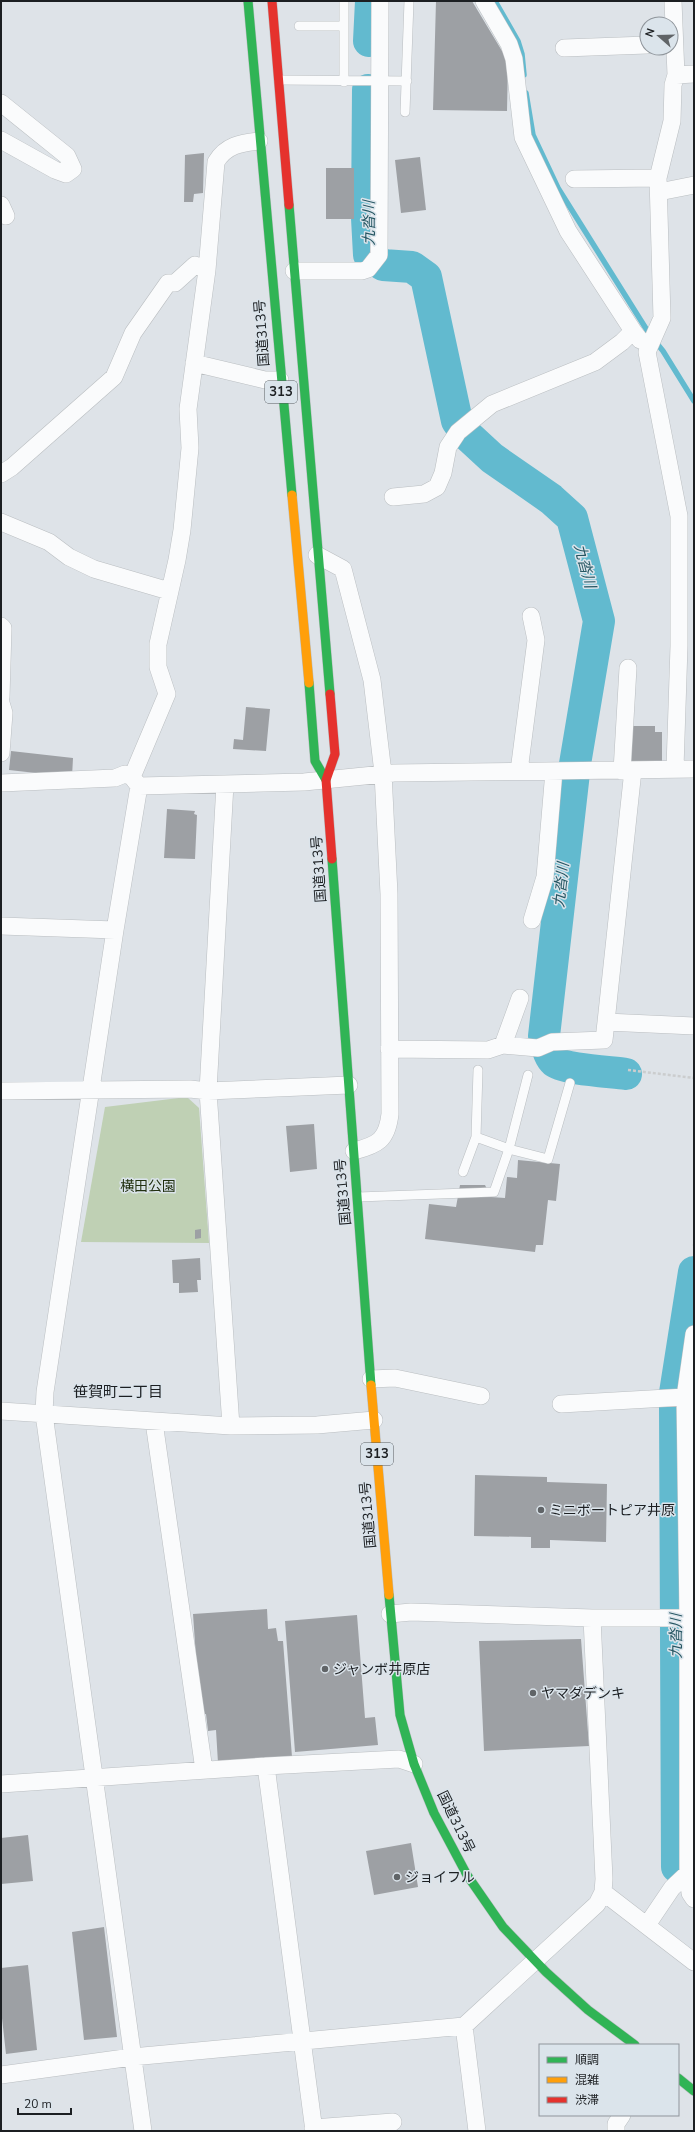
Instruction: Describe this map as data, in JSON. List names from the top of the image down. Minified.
{"streets":{"highway":["国道313号","313"]},"districts":["笹賀町二丁目"],"water":["九沓川"],"parks":["横田公園"],"places":["ミニボートピア井原","ジャンボ井原店","ヤマダデンキ","ジョイフル"],"legend":["順調","混雑","渋滞"],"scale_bar":"20 m","north":"left"}
